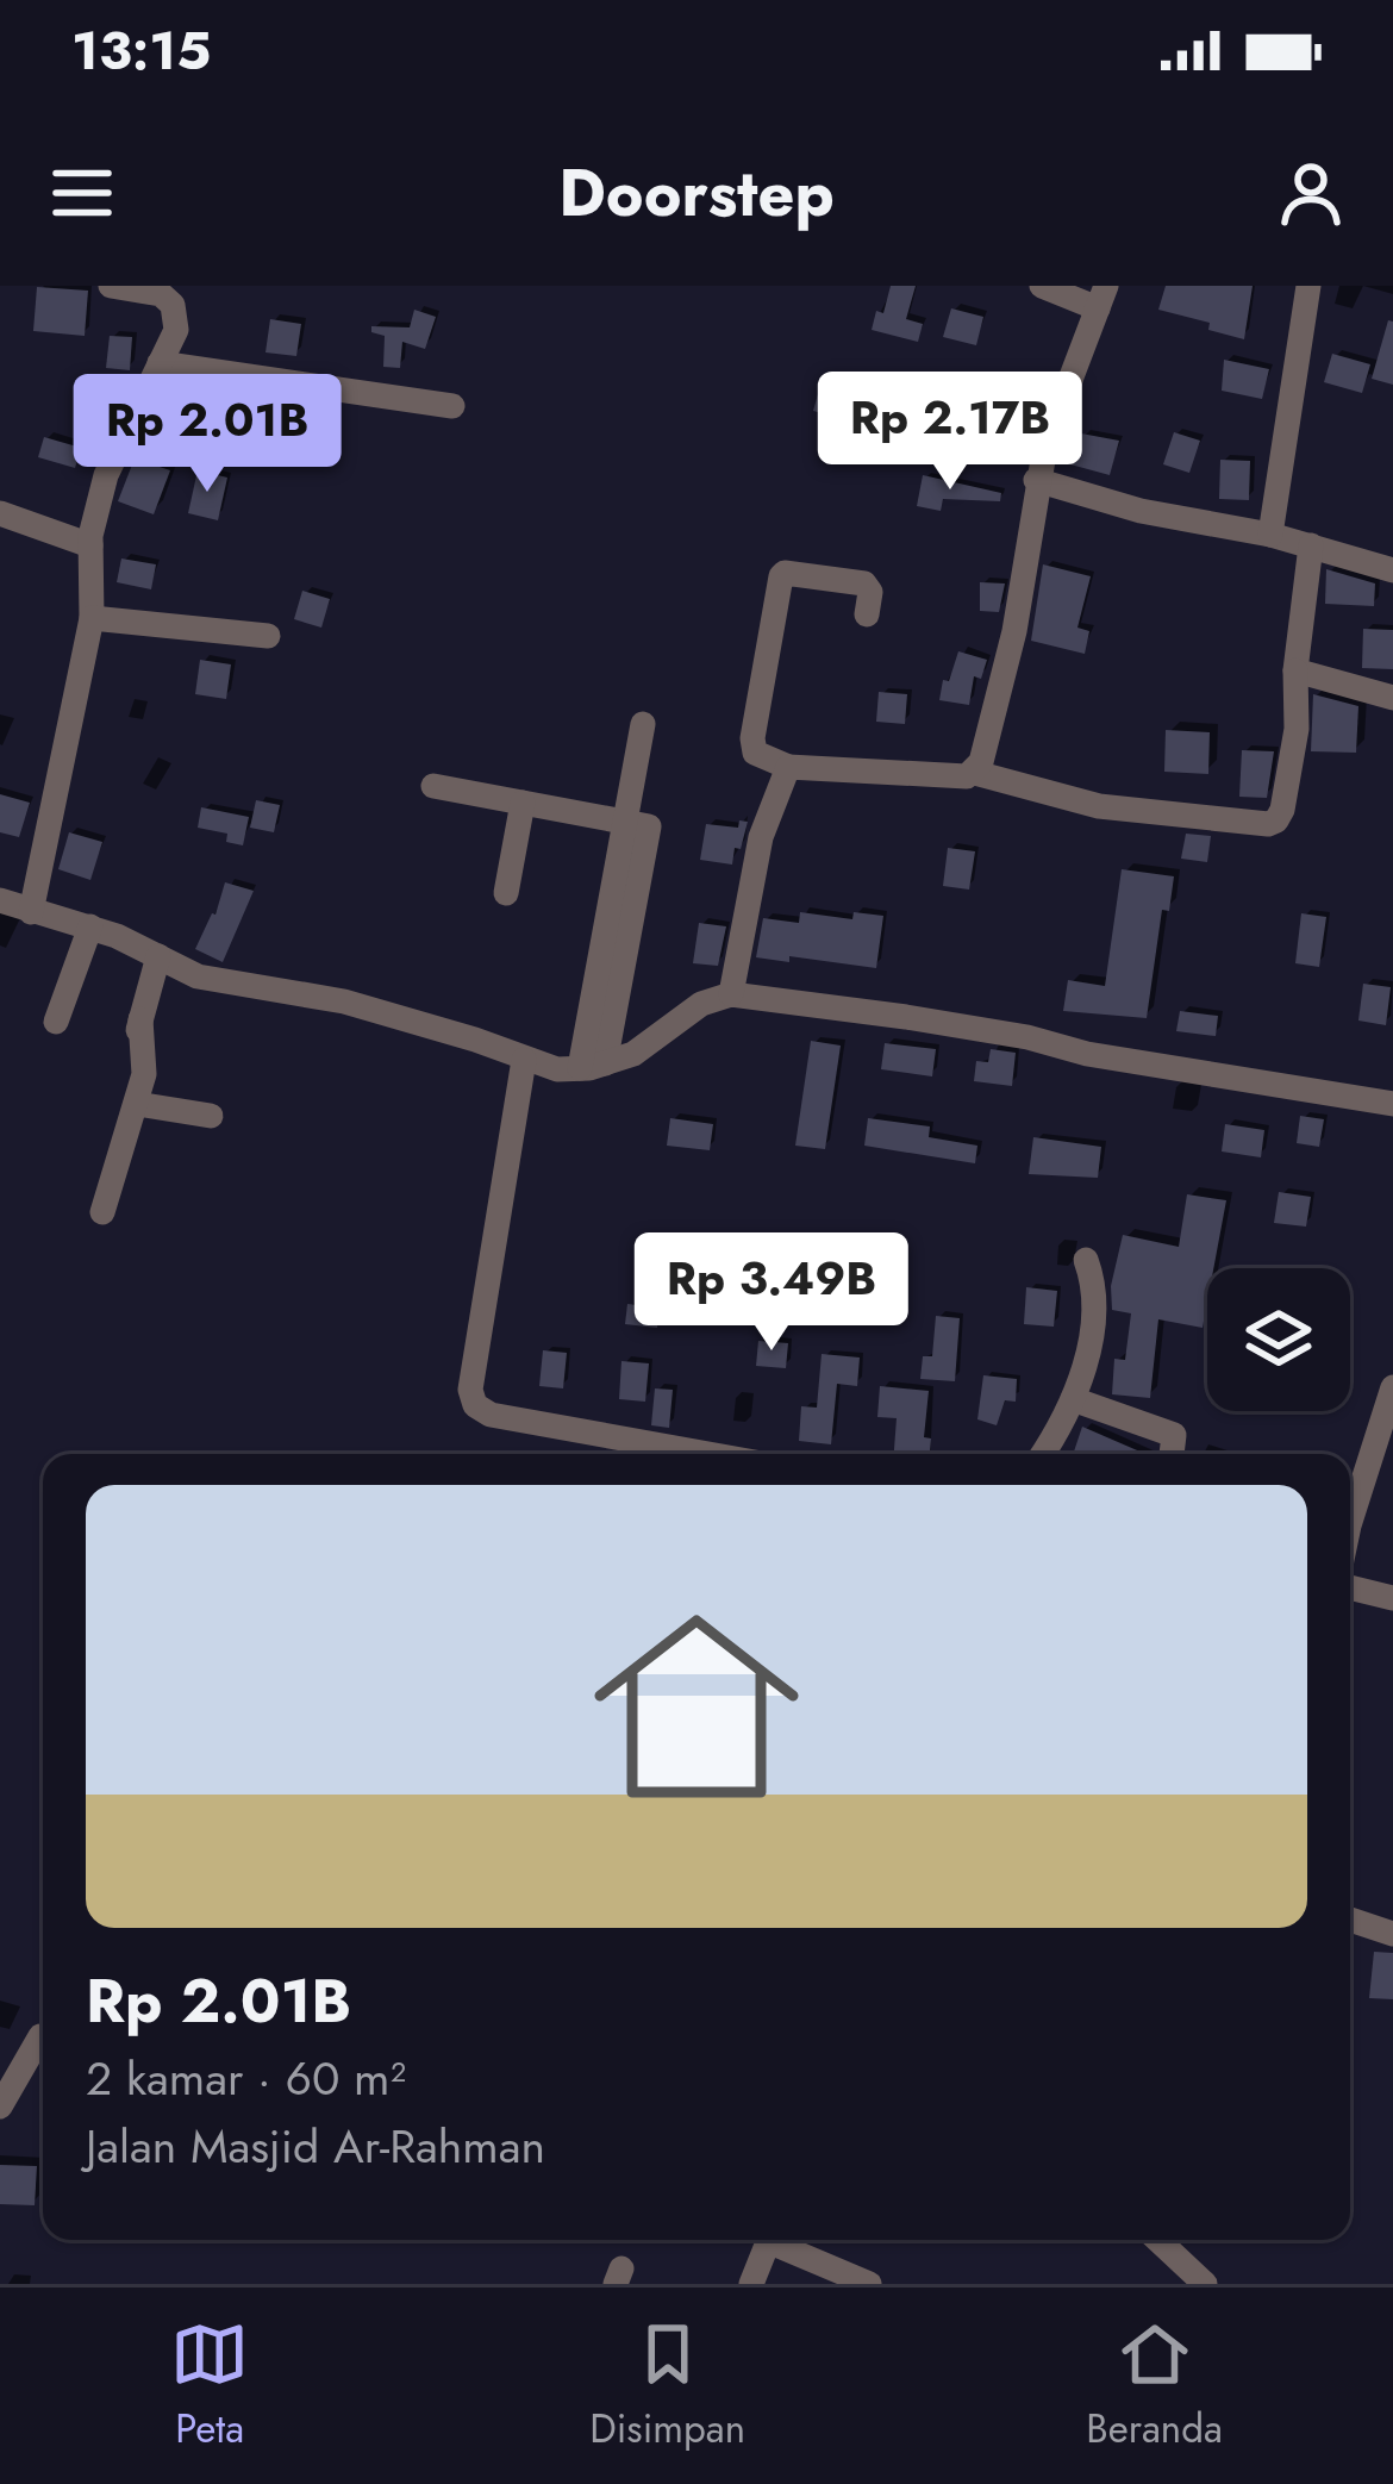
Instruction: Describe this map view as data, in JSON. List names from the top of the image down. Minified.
{"page":{"status":"13:15","header":"Doorstep","price":["Rp 2.17B","Rp 2.01B","Rp 3.49B"],"list":[{"name":"Rp 2.01B","note":"2 kamar · 60 m² · Jalan Masjid Ar-Rahman"}],"tabs":["Peta","Disimpan","Beranda"]}}
